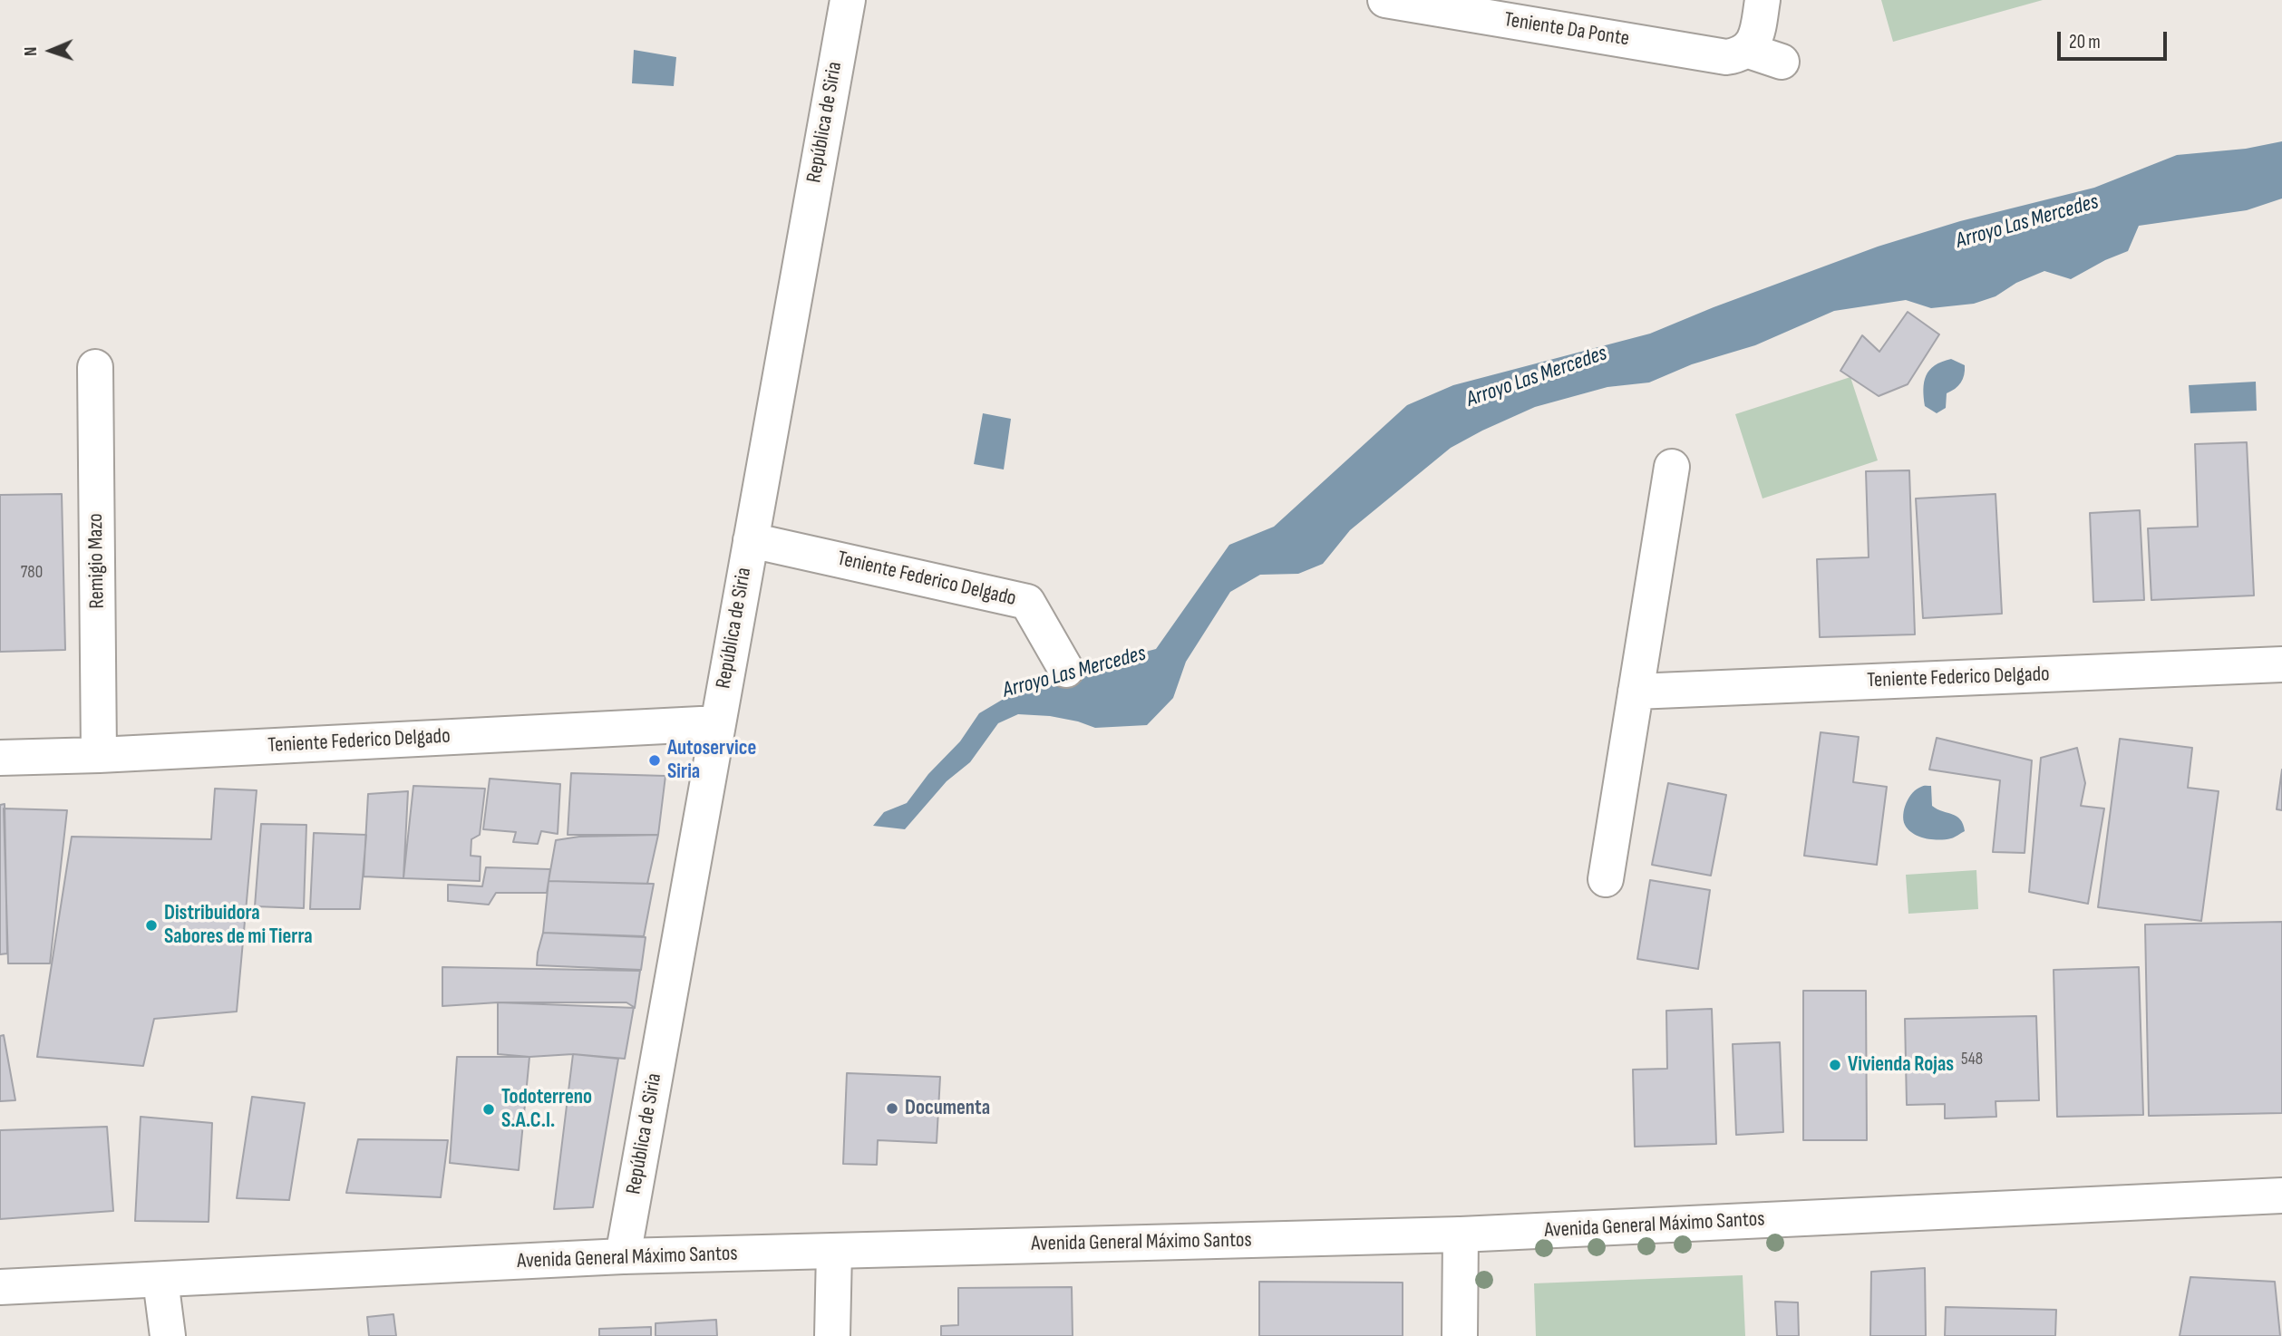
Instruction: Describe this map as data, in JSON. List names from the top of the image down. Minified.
{"streets":{"street":["Teniente Da Ponte","República de Siria","Remigio Mazo","Teniente Federico Delgado","Avenida General Máximo Santos"]},"crossings":[["República de Siria","Teniente Federico Delgado"],["República de Siria","Avenida General Máximo Santos"],["Remigio Mazo","Teniente Federico Delgado"]],"water":["Arroyo Las Mercedes"],"places":["Autoservice Siria","Distribuidora Sabores de mi Tierra","Vivienda Rojas","Documenta","Todoterreno S.A.C.I."],"house_numbers":["780","548"],"scale_bar":"20 m","north":"left"}
